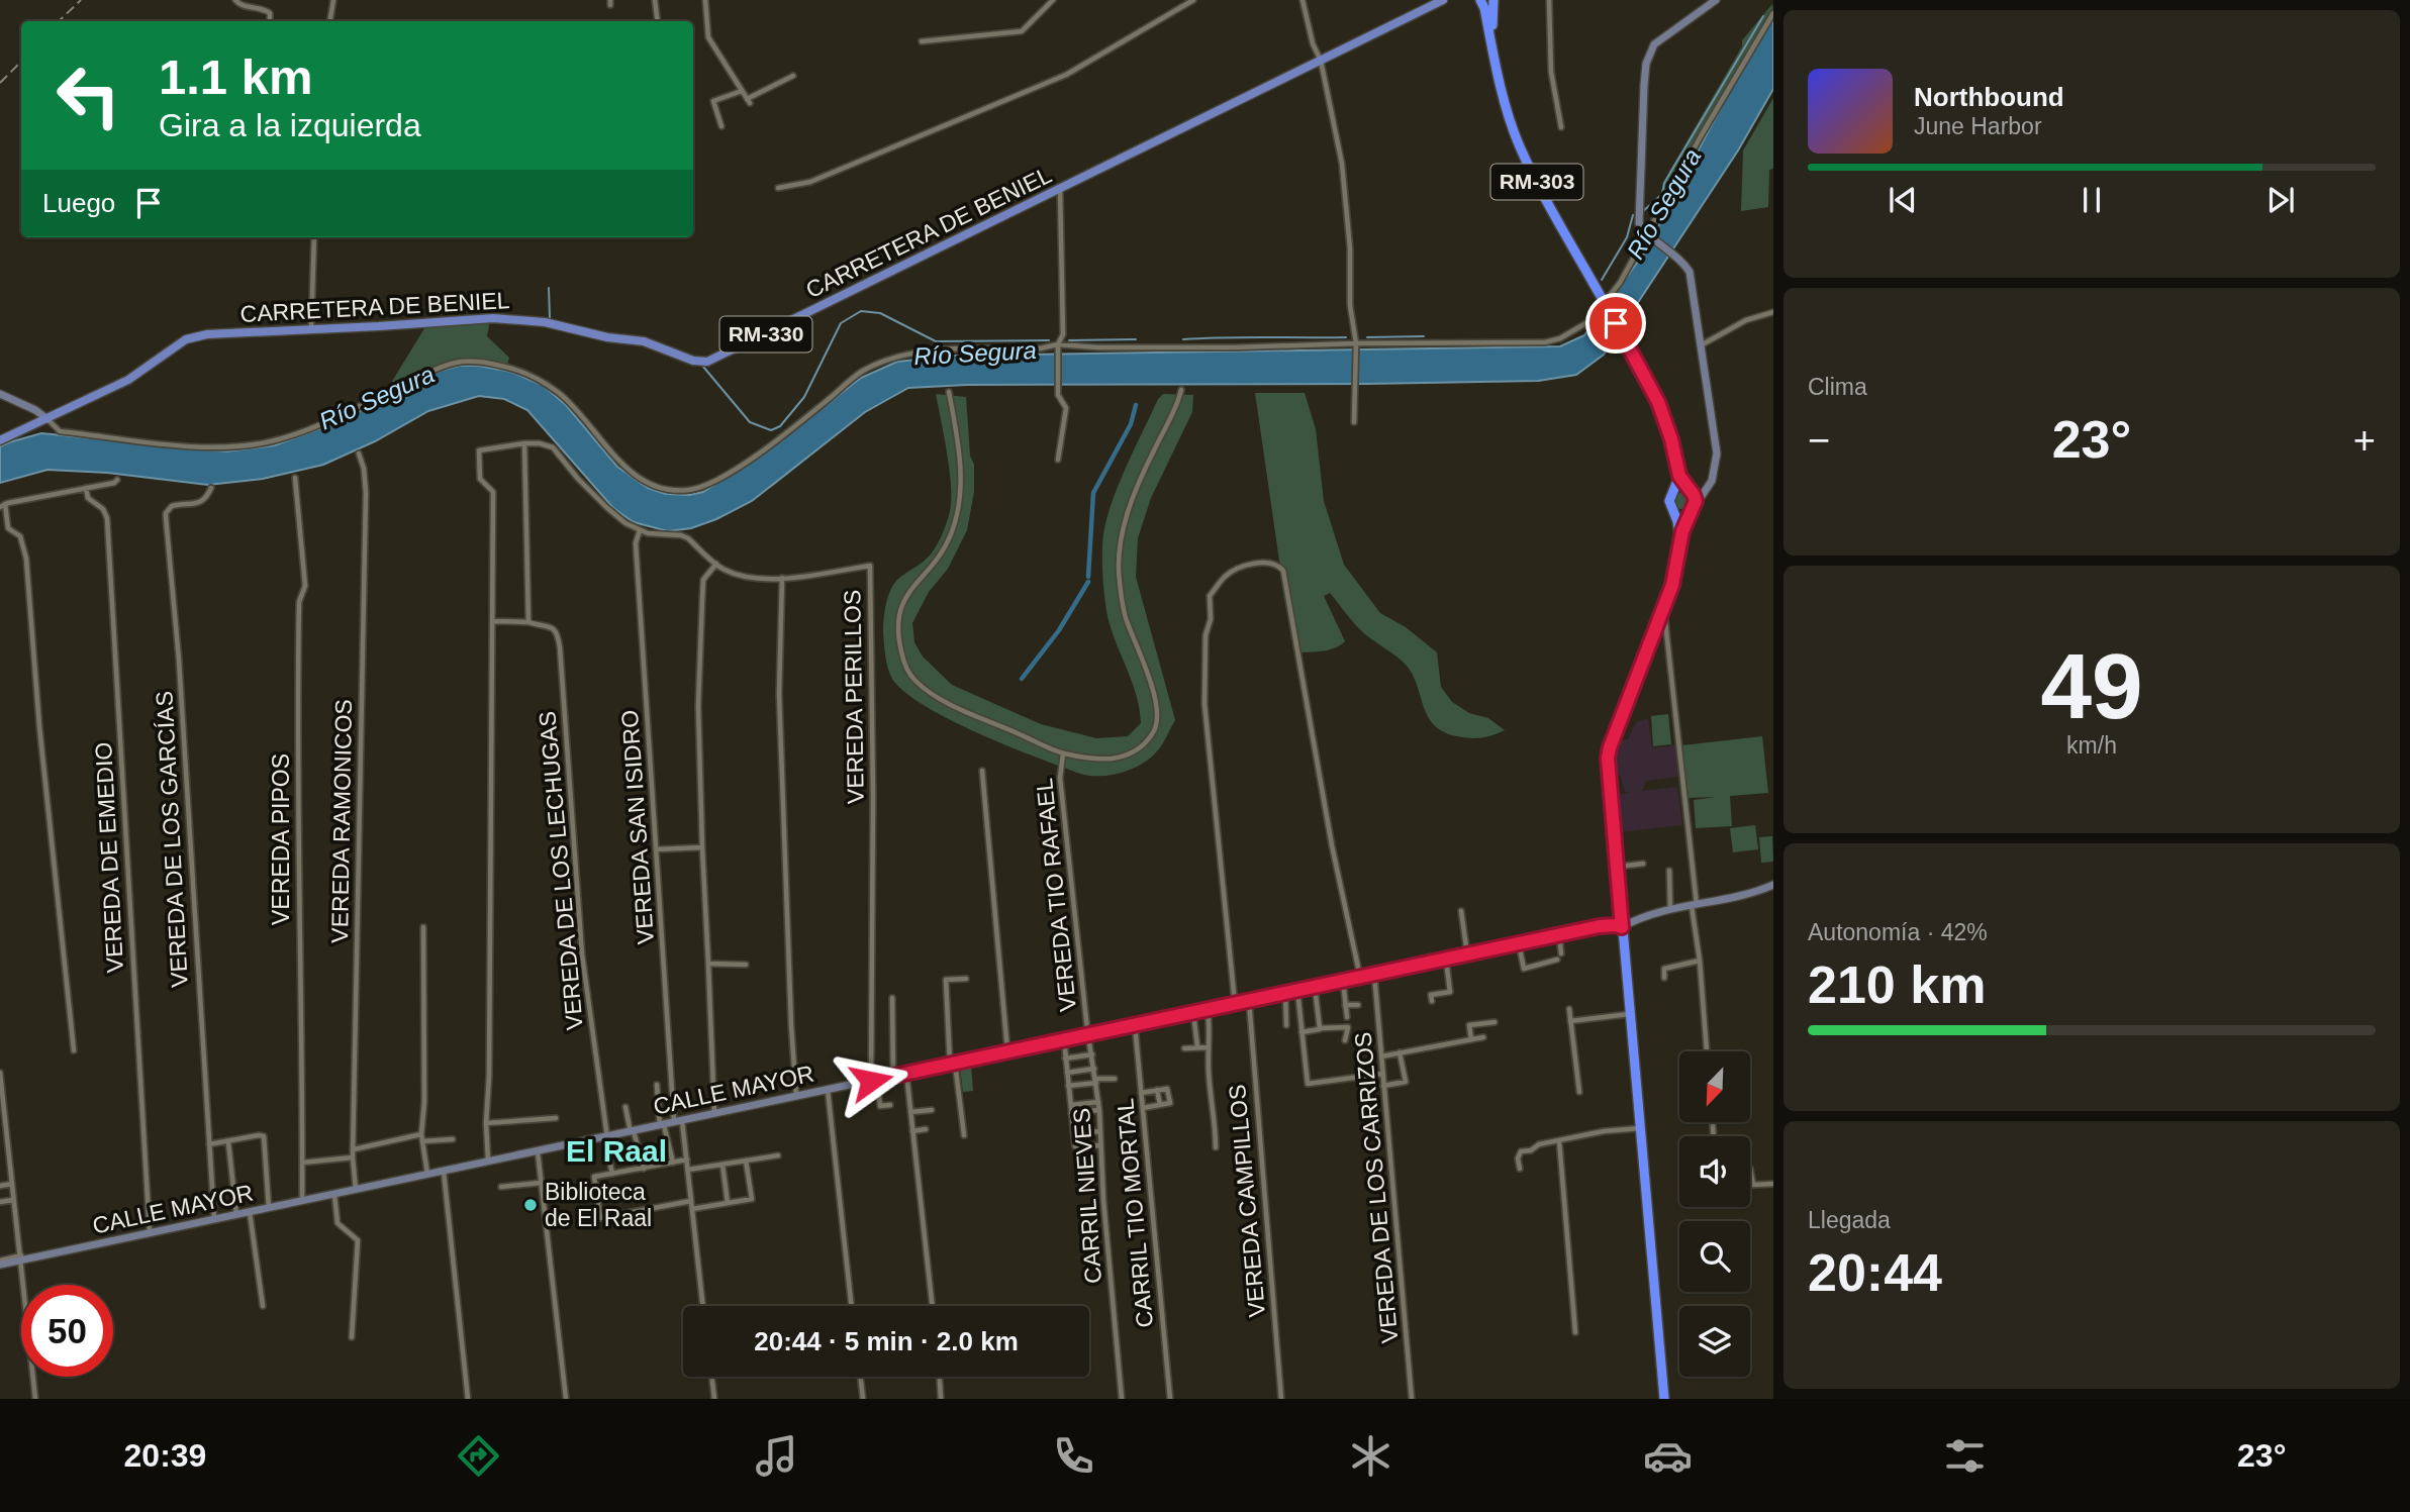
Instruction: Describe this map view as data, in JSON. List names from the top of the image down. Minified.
{"streets":{"highway":["RM-303"],"main road":["CARRETERA DE BENIEL","RM-330","CALLE MAYOR"],"street":["VEREDA PERILLOS","VEREDA RAMONICOS","VEREDA SAN ISIDRO","VEREDA DE LOS GARCÍAS","VEREDA PIPOS","VEREDA DE EMEDIO","VEREDA DE LOS LECHUGAS","VEREDA TIO RAFAEL","VEREDA DE LOS CARRIZOS","CARRIL NIEVES","VEREDA CAMPILLOS","CARRIL TIO MORTAL"]},"crossings":[["CARRETERA DE BENIEL","RM-330"],["VEREDA PERILLOS","VEREDA SAN ISIDRO"],["VEREDA PERILLOS","CALLE MAYOR"],["VEREDA RAMONICOS","CALLE MAYOR"],["VEREDA SAN ISIDRO","CALLE MAYOR"],["VEREDA DE LOS GARCÍAS","CALLE MAYOR"],["VEREDA PIPOS","CALLE MAYOR"],["VEREDA DE EMEDIO","CALLE MAYOR"],["VEREDA DE LOS LECHUGAS","CALLE MAYOR"],["VEREDA TIO RAFAEL","CALLE MAYOR"],["VEREDA TIO RAFAEL","CARRIL NIEVES"],["CALLE MAYOR","VEREDA DE LOS CARRIZOS"],["CALLE MAYOR","CARRIL NIEVES"],["CALLE MAYOR","VEREDA CAMPILLOS"],["CALLE MAYOR","CARRIL TIO MORTAL"]],"districts":["El Raal"],"water":["Río Segura"],"places":["Biblioteca de El Raal"],"north":"bottom left","page":{"turn":["1.1 km","Gira a la izquierda"],"song":["Northbound","June Harbor"],"then":"Luego","tile":["Clima",["49","km/h"],["Autonomía · 42%","210 km"],["Llegada","20:44"]],"heat":["−","23°","+"],"limit":"50","trip":"20:44 · 5 min · 2.0 km","tabs":["20:39","23°"]}}
